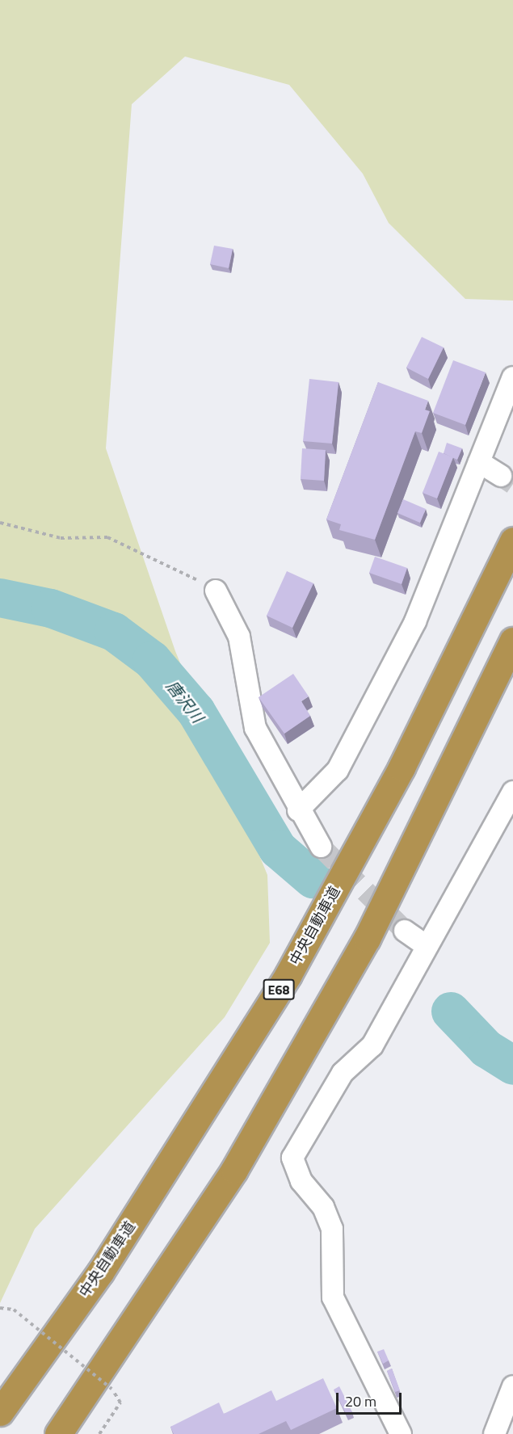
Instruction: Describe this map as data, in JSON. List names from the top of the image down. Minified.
{"streets":{"highway":["中央自動車道","E68"]},"water":["唐沢川"],"scale_bar":"20 m"}
